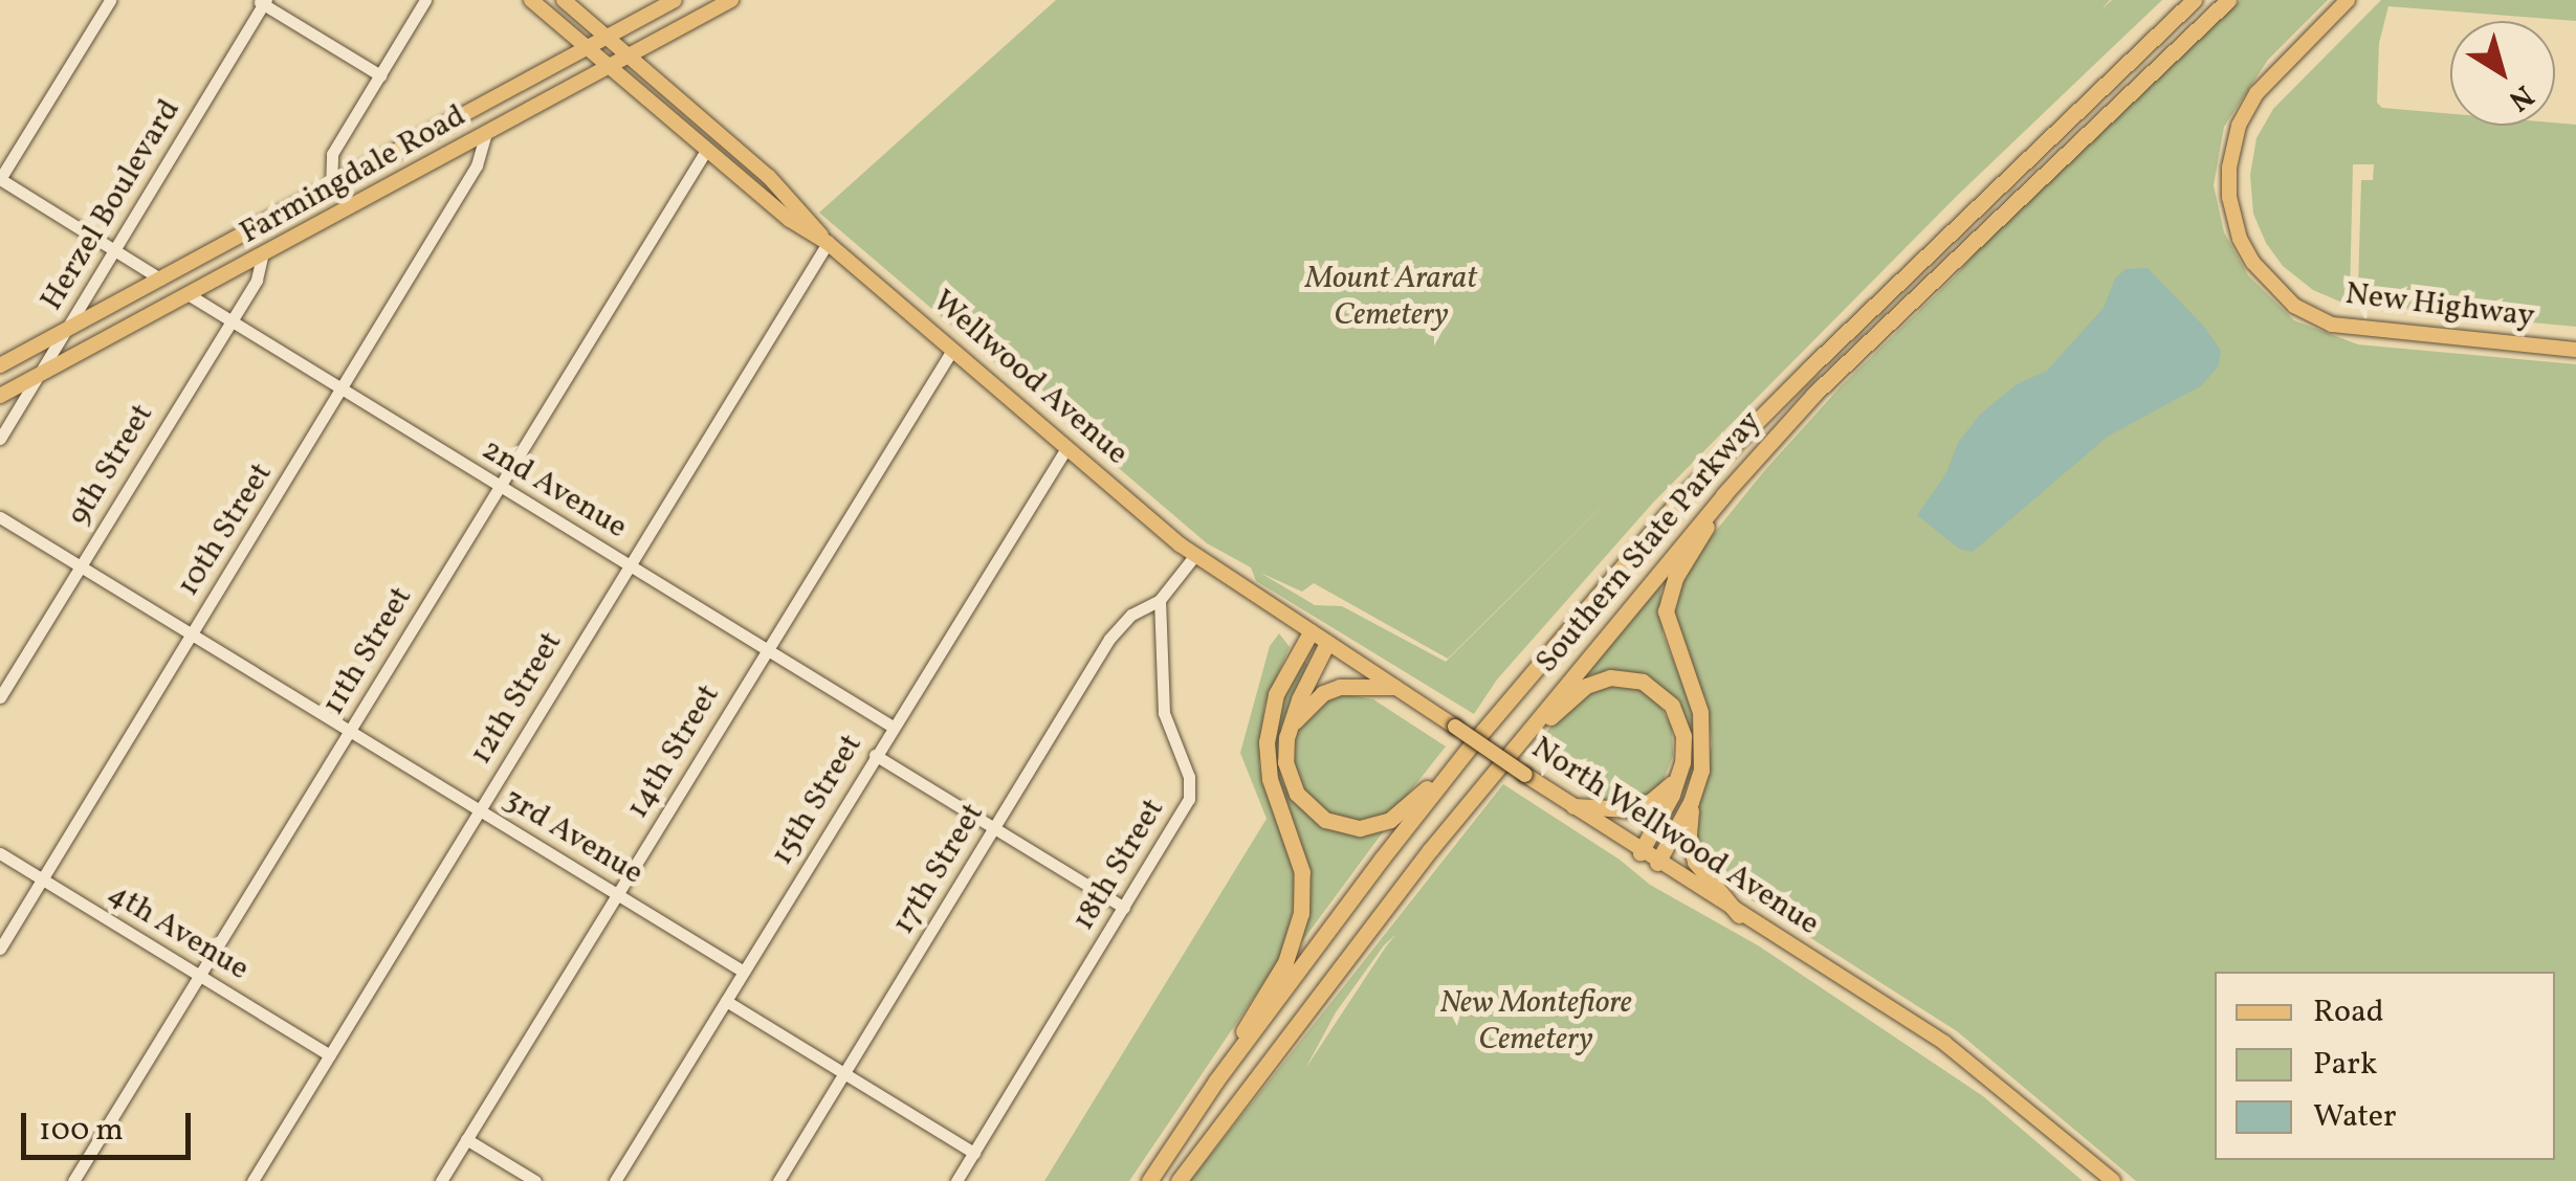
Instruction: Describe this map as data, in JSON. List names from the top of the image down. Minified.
{"streets":{"highway":["Southern State Parkway"],"main road":["Farmingdale Road","New Highway","Wellwood Avenue","North Wellwood Avenue"],"street":["Herzel Boulevard","9th Street","2nd Avenue","10th Street","11th Street","12th Street","14th Street","15th Street","3rd Avenue","18th Street","17th Street","4th Avenue"]},"crossings":[["Farmingdale Road","Herzel Boulevard"],["Farmingdale Road","9th Street"],["Farmingdale Road","2nd Avenue"],["Farmingdale Road","10th Street"],["Wellwood Avenue","12th Street"],["Wellwood Avenue","14th Street"],["Wellwood Avenue","15th Street"],["Wellwood Avenue","North Wellwood Avenue"],["9th Street","2nd Avenue"],["9th Street","3rd Avenue"],["2nd Avenue","10th Street"],["2nd Avenue","11th Street"],["2nd Avenue","12th Street"],["2nd Avenue","14th Street"],["2nd Avenue","15th Street"],["10th Street","3rd Avenue"],["10th Street","4th Avenue"],["11th Street","3rd Avenue"],["11th Street","4th Avenue"],["12th Street","3rd Avenue"],["12th Street","4th Avenue"],["14th Street","3rd Avenue"],["15th Street","3rd Avenue"],["18th Street","17th Street"]],"parks":["Mount Ararat Cemetery","New Montefiore Cemetery"],"legend":["Road","Park","Water"],"scale_bar":"100 m","north":"bottom right"}
